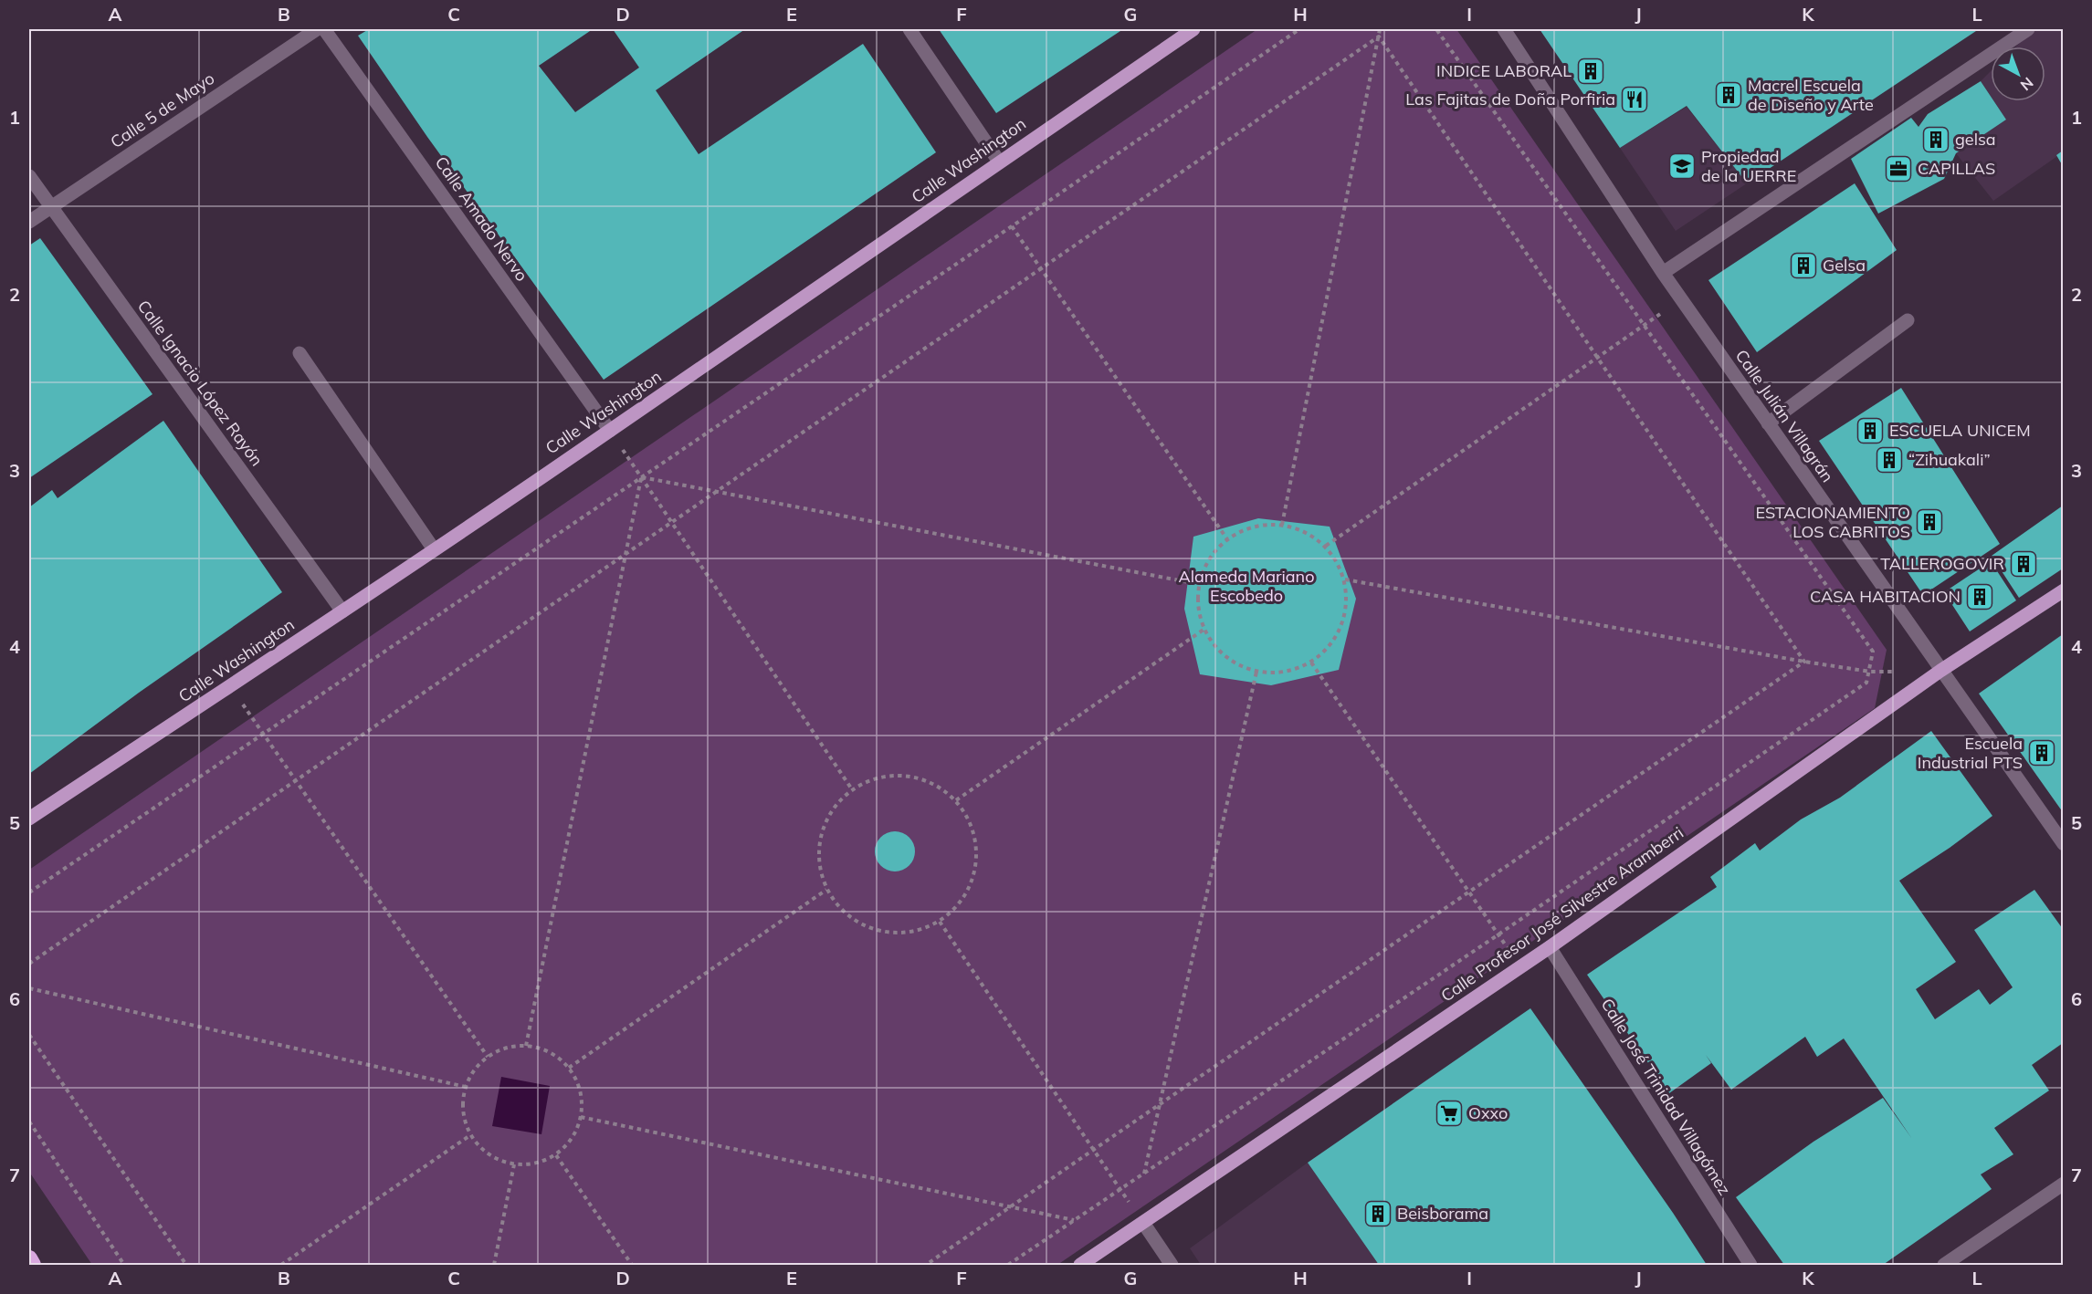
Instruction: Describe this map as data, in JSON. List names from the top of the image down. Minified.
{"streets":{"main road":["Calle Washington","Calle Profesor José Silvestre Aramberri"],"street":["Calle 5 de Mayo","Calle Amado Nervo","Calle Ignacio López Rayón","Calle Julián Villagrán","Calle José Trinidad Villagómez"]},"crossings":[["Calle 5 de Mayo","Calle Ignacio López Rayón"],["Calle Washington","Calle Amado Nervo"],["Calle Washington","Calle Ignacio López Rayón"],["Calle Julián Villagrán","Calle Profesor José Silvestre Aramberri"],["Calle Profesor José Silvestre Aramberri","Calle José Trinidad Villagómez"]],"parks":["Alameda Mariano Escobedo"],"places":{"building":["INDICE LABORAL","Macrel Escuela de Diseño y Arte","gelsa","Gelsa","ESCUELA UNICEM","“Zihuakali”","ESTACIONAMIENTO LOS CABRITOS","TALLEROGOVIR","CASA HABITACION","Escuela Industrial PTS","Beisborama"],"restaurant":["Las Fajitas de Doña Porfiria"],"school or university":["Propiedad de la UERRE"],"office":["CAPILLAS"],"supermarket":["Oxxo"]},"north":"bottom right","grid":{"columns":["A","B","C","D","E","F","G","H","I","J","K","L"],"rows":["1","2","3","4","5","6","7"]}}
